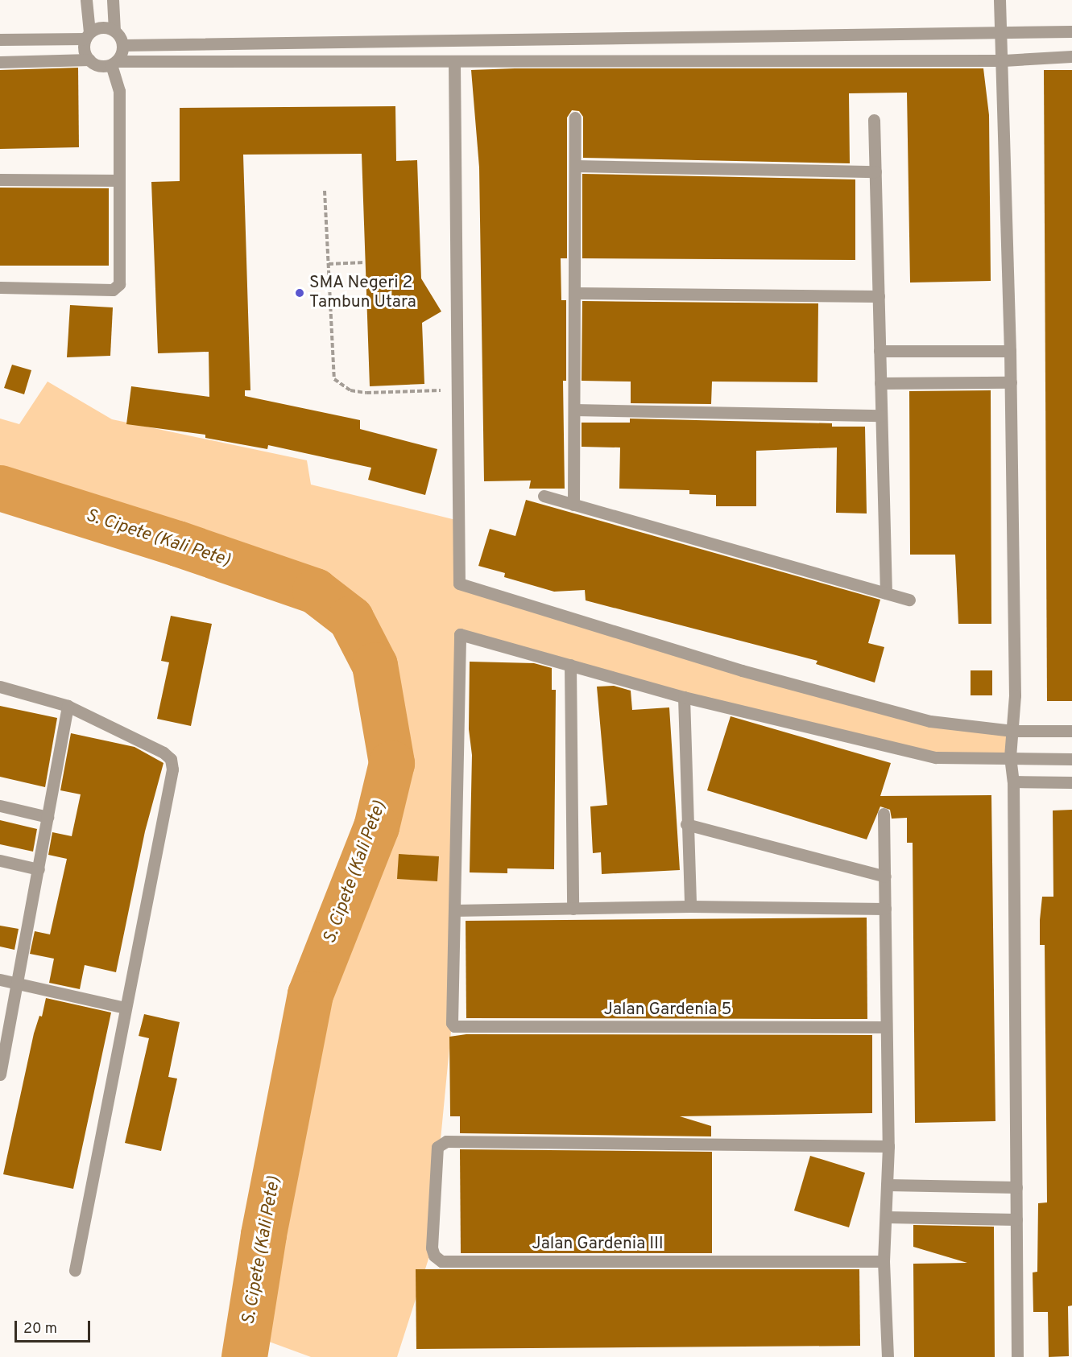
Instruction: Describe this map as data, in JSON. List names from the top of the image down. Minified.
{"streets":{"street":["Jalan Gardenia 5","Jalan Gardenia III"]},"water":["S. Cipete (Kali Pete)"],"places":["SMA Negeri 2 Tambun Utara"],"scale_bar":"20 m"}
